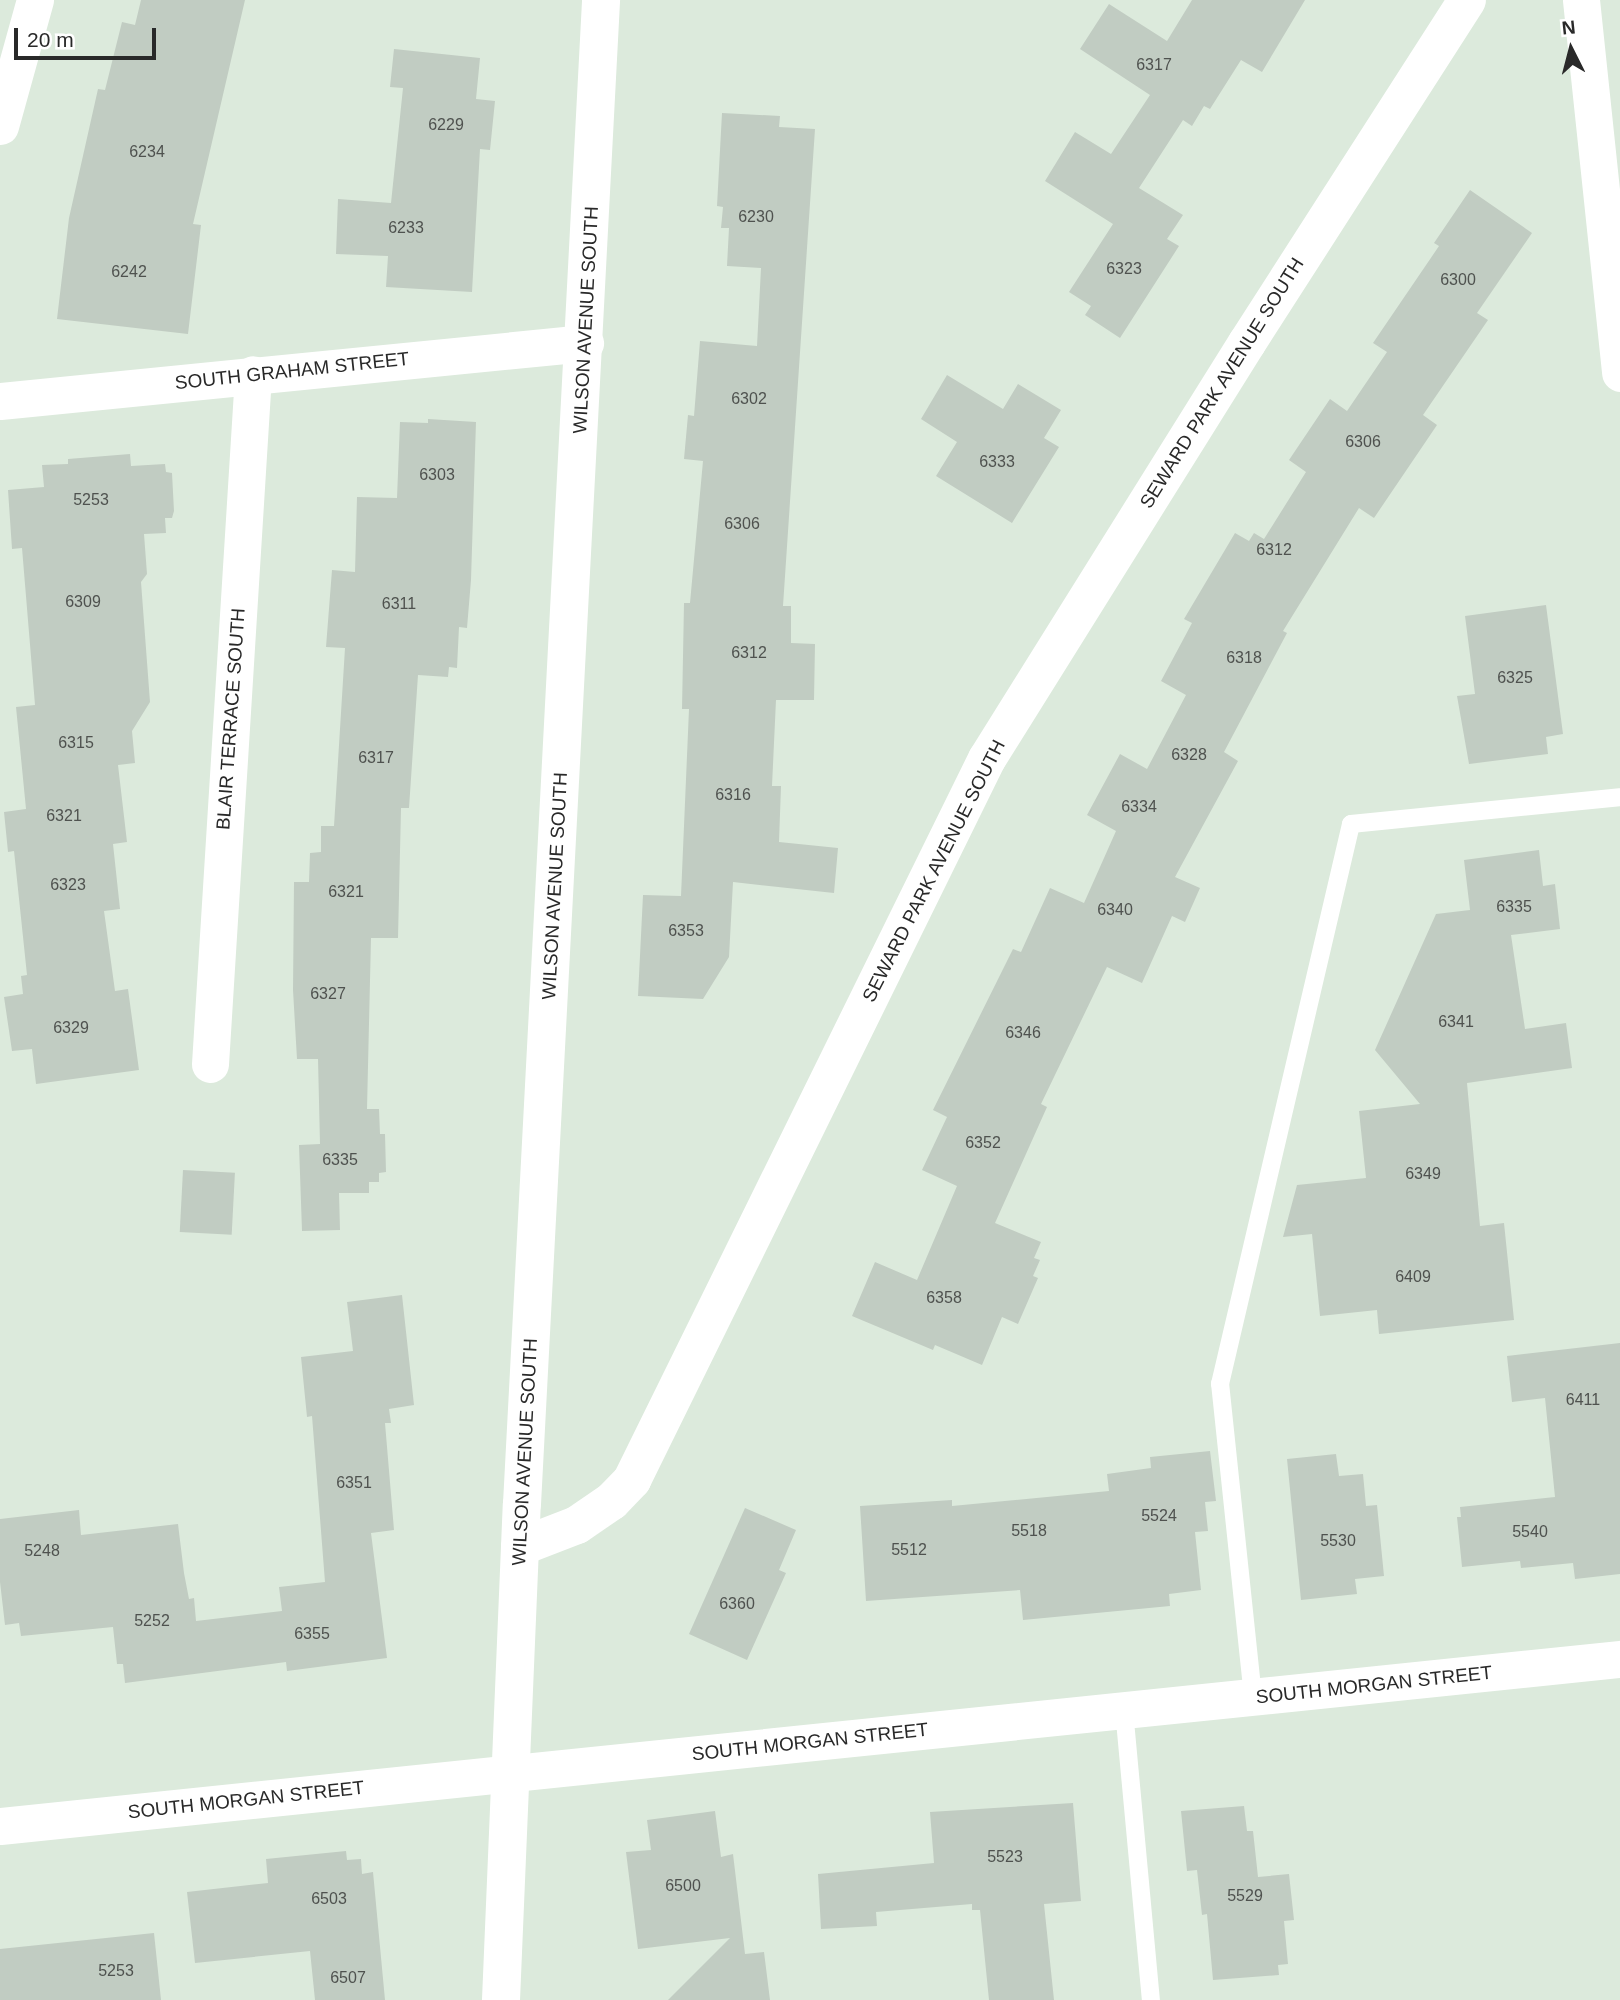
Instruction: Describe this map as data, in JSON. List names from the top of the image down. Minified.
{"streets":{"main road":["WILSON AVENUE SOUTH","SEWARD PARK AVENUE SOUTH"],"street":["SOUTH GRAHAM STREET","BLAIR TERRACE SOUTH","SOUTH MORGAN STREET"]},"crossings":[["WILSON AVENUE SOUTH","SOUTH GRAHAM STREET"],["WILSON AVENUE SOUTH","SEWARD PARK AVENUE SOUTH"],["WILSON AVENUE SOUTH","SOUTH MORGAN STREET"],["SOUTH GRAHAM STREET","BLAIR TERRACE SOUTH"]],"house_numbers":["6317","6229","6234","6230","6233","6323","6242","6300","6302","6306","6333","6303","5253","6306","6312","6309","6311","6312","6318","6325","6315","6328","6317","6316","6334","6321","6323","6321","6335","6340","6353","6327","6341","6329","6346","6352","6335","6349","6409","6358","6411","6351","5524","5518","5540","5530","5512","5248","6360","5252","6355","5523","6500","5529","6503","5253","6507"],"scale_bar":"20 m","north":"top"}
